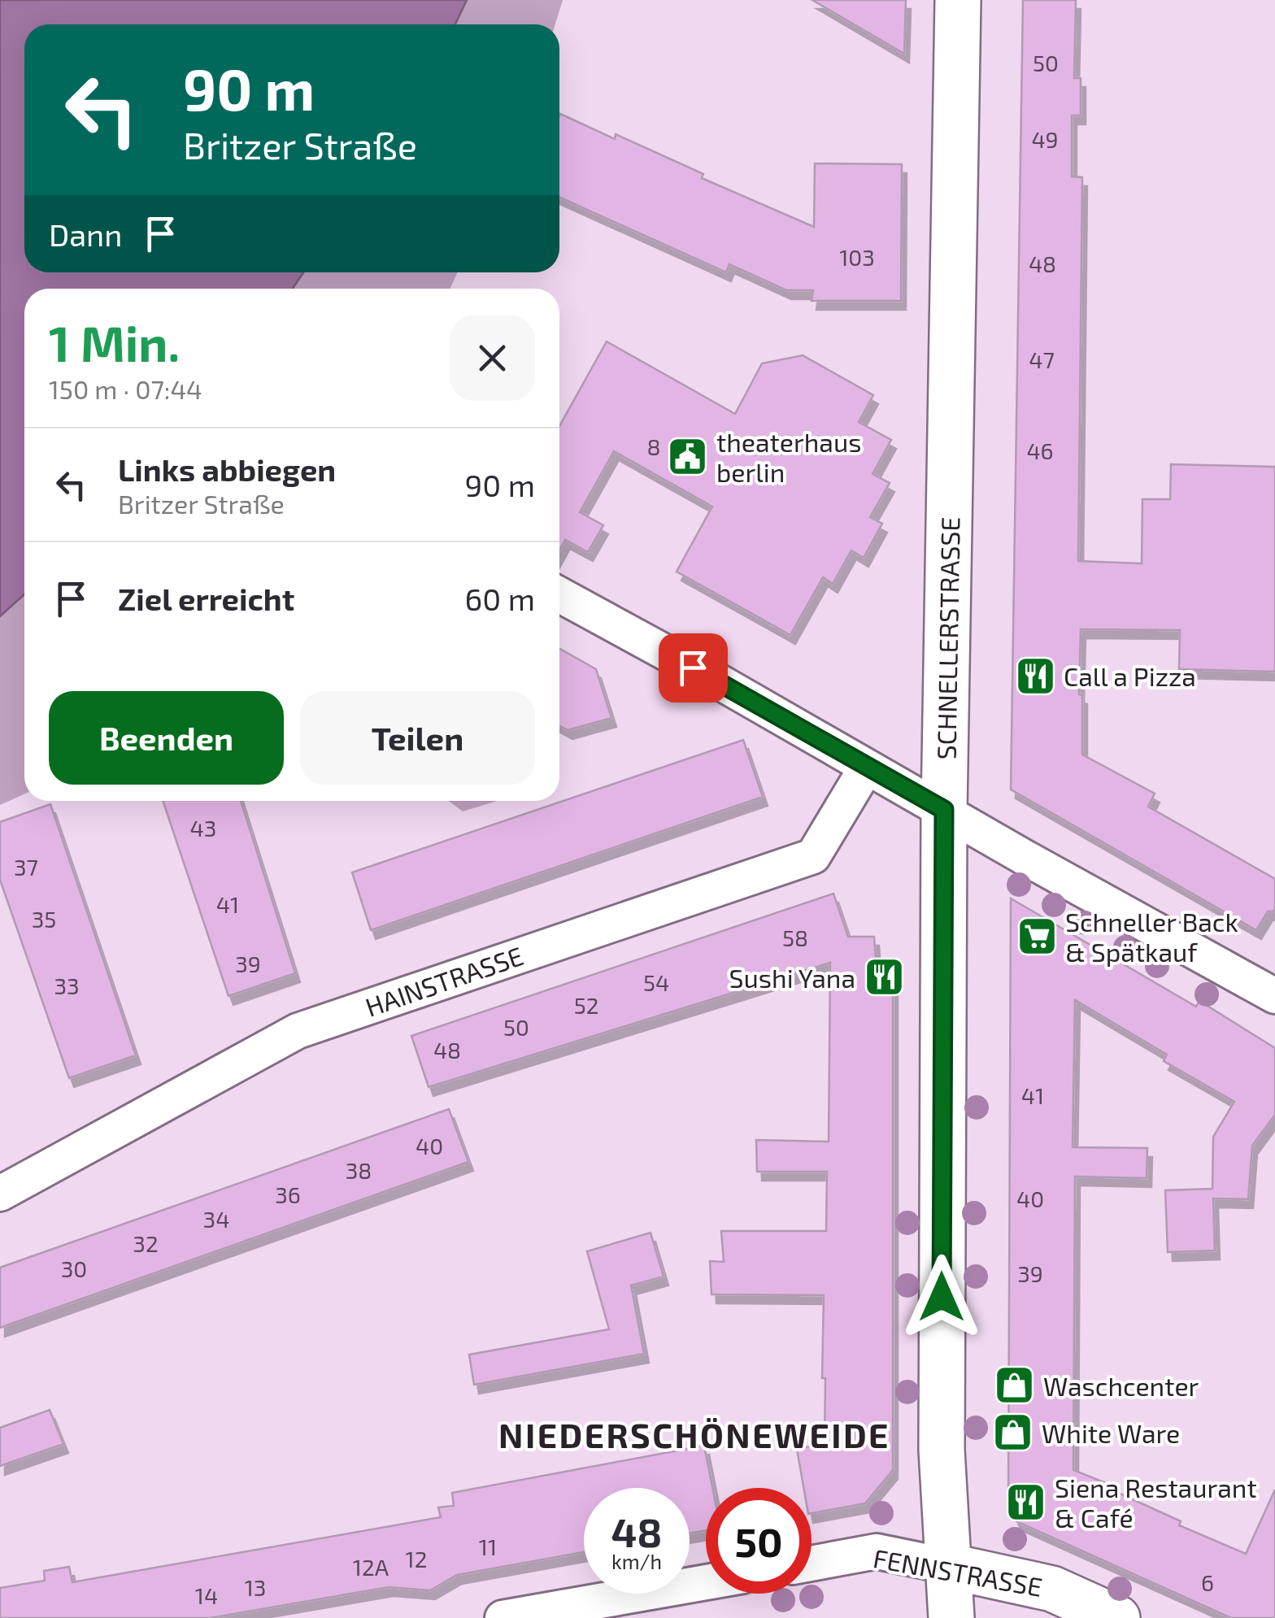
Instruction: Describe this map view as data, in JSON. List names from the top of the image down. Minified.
{"streets":{"main road":["SCHNELLERSTRASSE","FENNSTRASSE"],"street":["HAINSTRASSE"]},"crossings":[["SCHNELLERSTRASSE","FENNSTRASSE"]],"districts":["NIEDERSCHÖNEWEIDE"],"places":{"public building":["theaterhaus berlin"],"restaurant":["Call a Pizza","Sushi Yana","Siena Restaurant & Café"],"supermarket":["Schneller Back & Spätkauf"],"shop":["Waschcenter","White Ware"]},"house_numbers":["50","49","103","48","47","8","46","43","37","41","35","58","39","54","33","52","50","48","41","40","38","36","40","34","32","30","39","11","12","12A","6","13","14"],"page":{"turn":["90 m","Britzer Straße"],"then":"Dann","heading":["1 Min.","150 m · 07:44"],"list":[{"name":"Links abbiegen","note":"Britzer Straße","value":"90 m"},{"name":"Ziel erreicht","value":"60 m"}],"buttons":["Beenden","Teilen"],"speed":"48 km/h","limit":"50"}}
